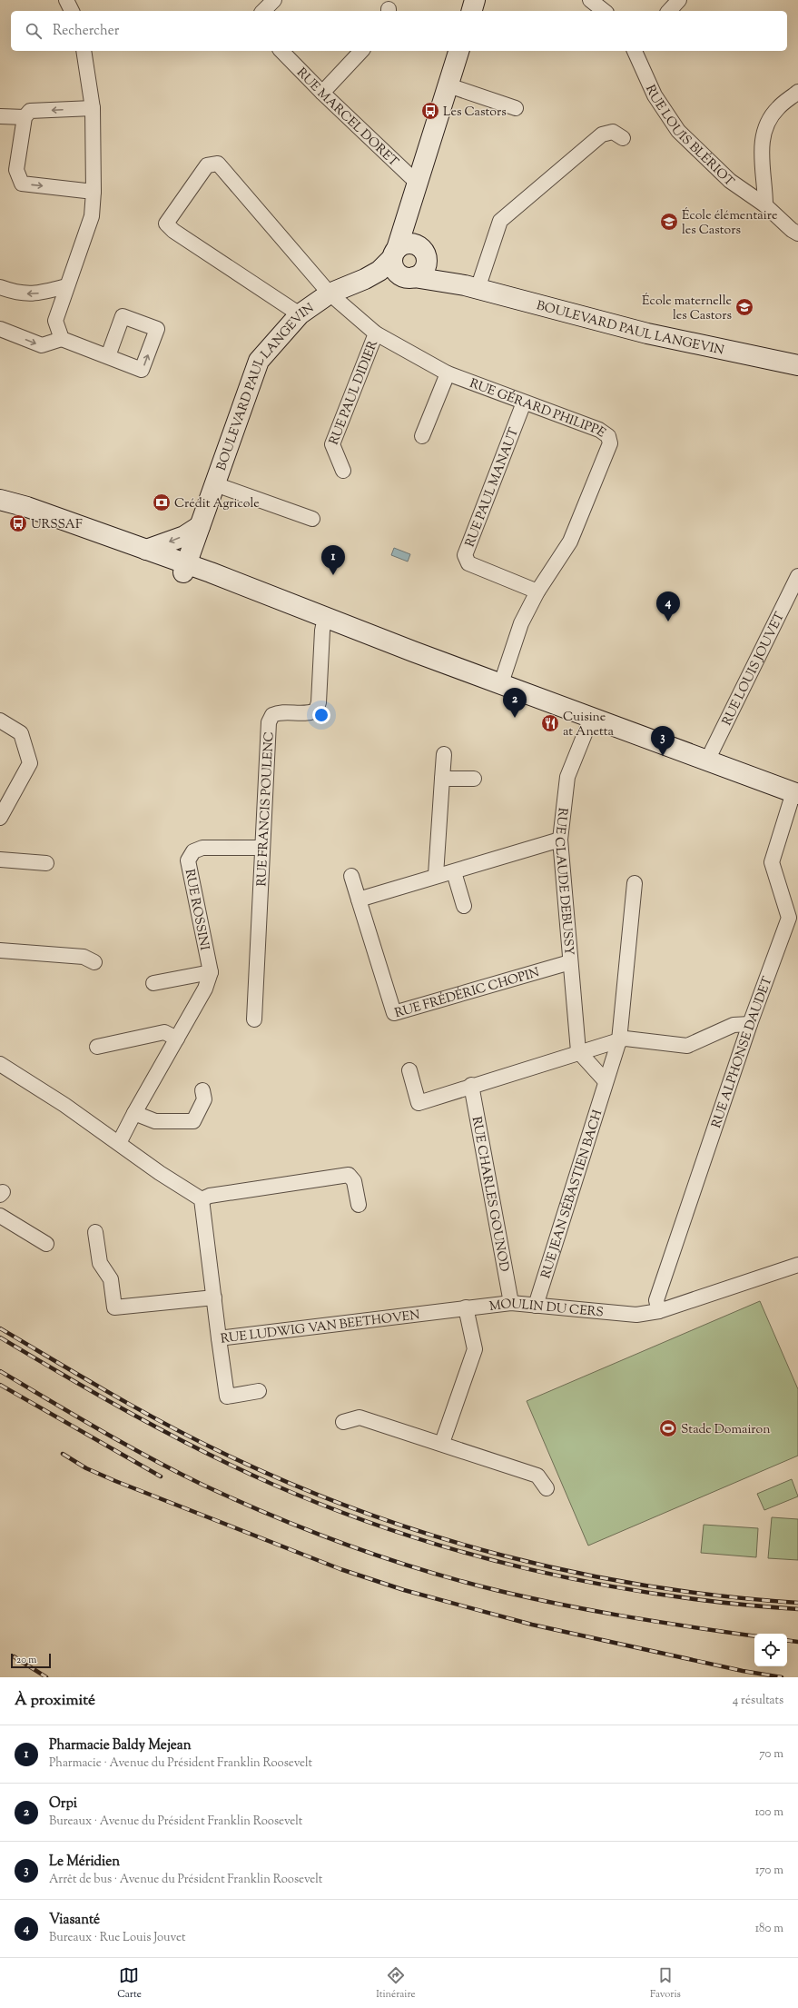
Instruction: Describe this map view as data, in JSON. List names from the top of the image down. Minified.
{"streets":{"street":["RUE MARCEL DORET","RUE LOUIS BLÉRIOT","BOULEVARD PAUL LANGEVIN","RUE PAUL DIDIER","RUE GÉRARD PHILIPPE","RUE PAUL MANAUT","RUE LOUIS JOUVET","RUE FRANCIS POULENC","RUE CLAUDE DEBUSSY","RUE ROSSINI","RUE FRÉDÉRIC CHOPIN","RUE ALPHONSE DAUDET","RUE JEAN SÉBASTIEN BACH","RUE CHARLES GOUNOD","MOULIN DU CERS","RUE LUDWIG VAN BEETHOVEN"]},"crossings":[["BOULEVARD PAUL LANGEVIN","RUE GÉRARD PHILIPPE"],["RUE PAUL DIDIER","RUE GÉRARD PHILIPPE"],["RUE GÉRARD PHILIPPE","RUE PAUL MANAUT"],["RUE FRANCIS POULENC","RUE ROSSINI"],["RUE CLAUDE DEBUSSY","RUE FRÉDÉRIC CHOPIN"],["RUE ALPHONSE DAUDET","MOULIN DU CERS"],["RUE JEAN SÉBASTIEN BACH","MOULIN DU CERS"],["RUE CHARLES GOUNOD","MOULIN DU CERS"],["MOULIN DU CERS","RUE LUDWIG VAN BEETHOVEN"]],"places":{"bus stop":["Les Castors","URSSAF"],"school or university":["École élémentaire les Castors","École maternelle les Castors"],"bank":["Crédit Agricole"],"restaurant":["Cuisine at Anetta"],"sports":["Stade Domairon"]},"scale_bar":"20 m","page":{"search":"Rechercher","pins":["1","4","2","3"],"scale":"20 m","heading":["À proximité","4 résultats"],"list":[{"mark":"1","name":"Pharmacie Baldy Mejean","note":"Pharmacie · Avenue du Président Franklin Roosevelt","value":"70 m"},{"mark":"2","name":"Orpi","note":"Bureaux · Avenue du Président Franklin Roosevelt","value":"100 m"},{"mark":"3","name":"Le Méridien","note":"Arrêt de bus · Avenue du Président Franklin Roosevelt","value":"170 m"},{"mark":"4","name":"Viasanté","note":"Bureaux · Rue Louis Jouvet","value":"180 m"}],"nav":["Carte","Itinéraire","Favoris"]}}
